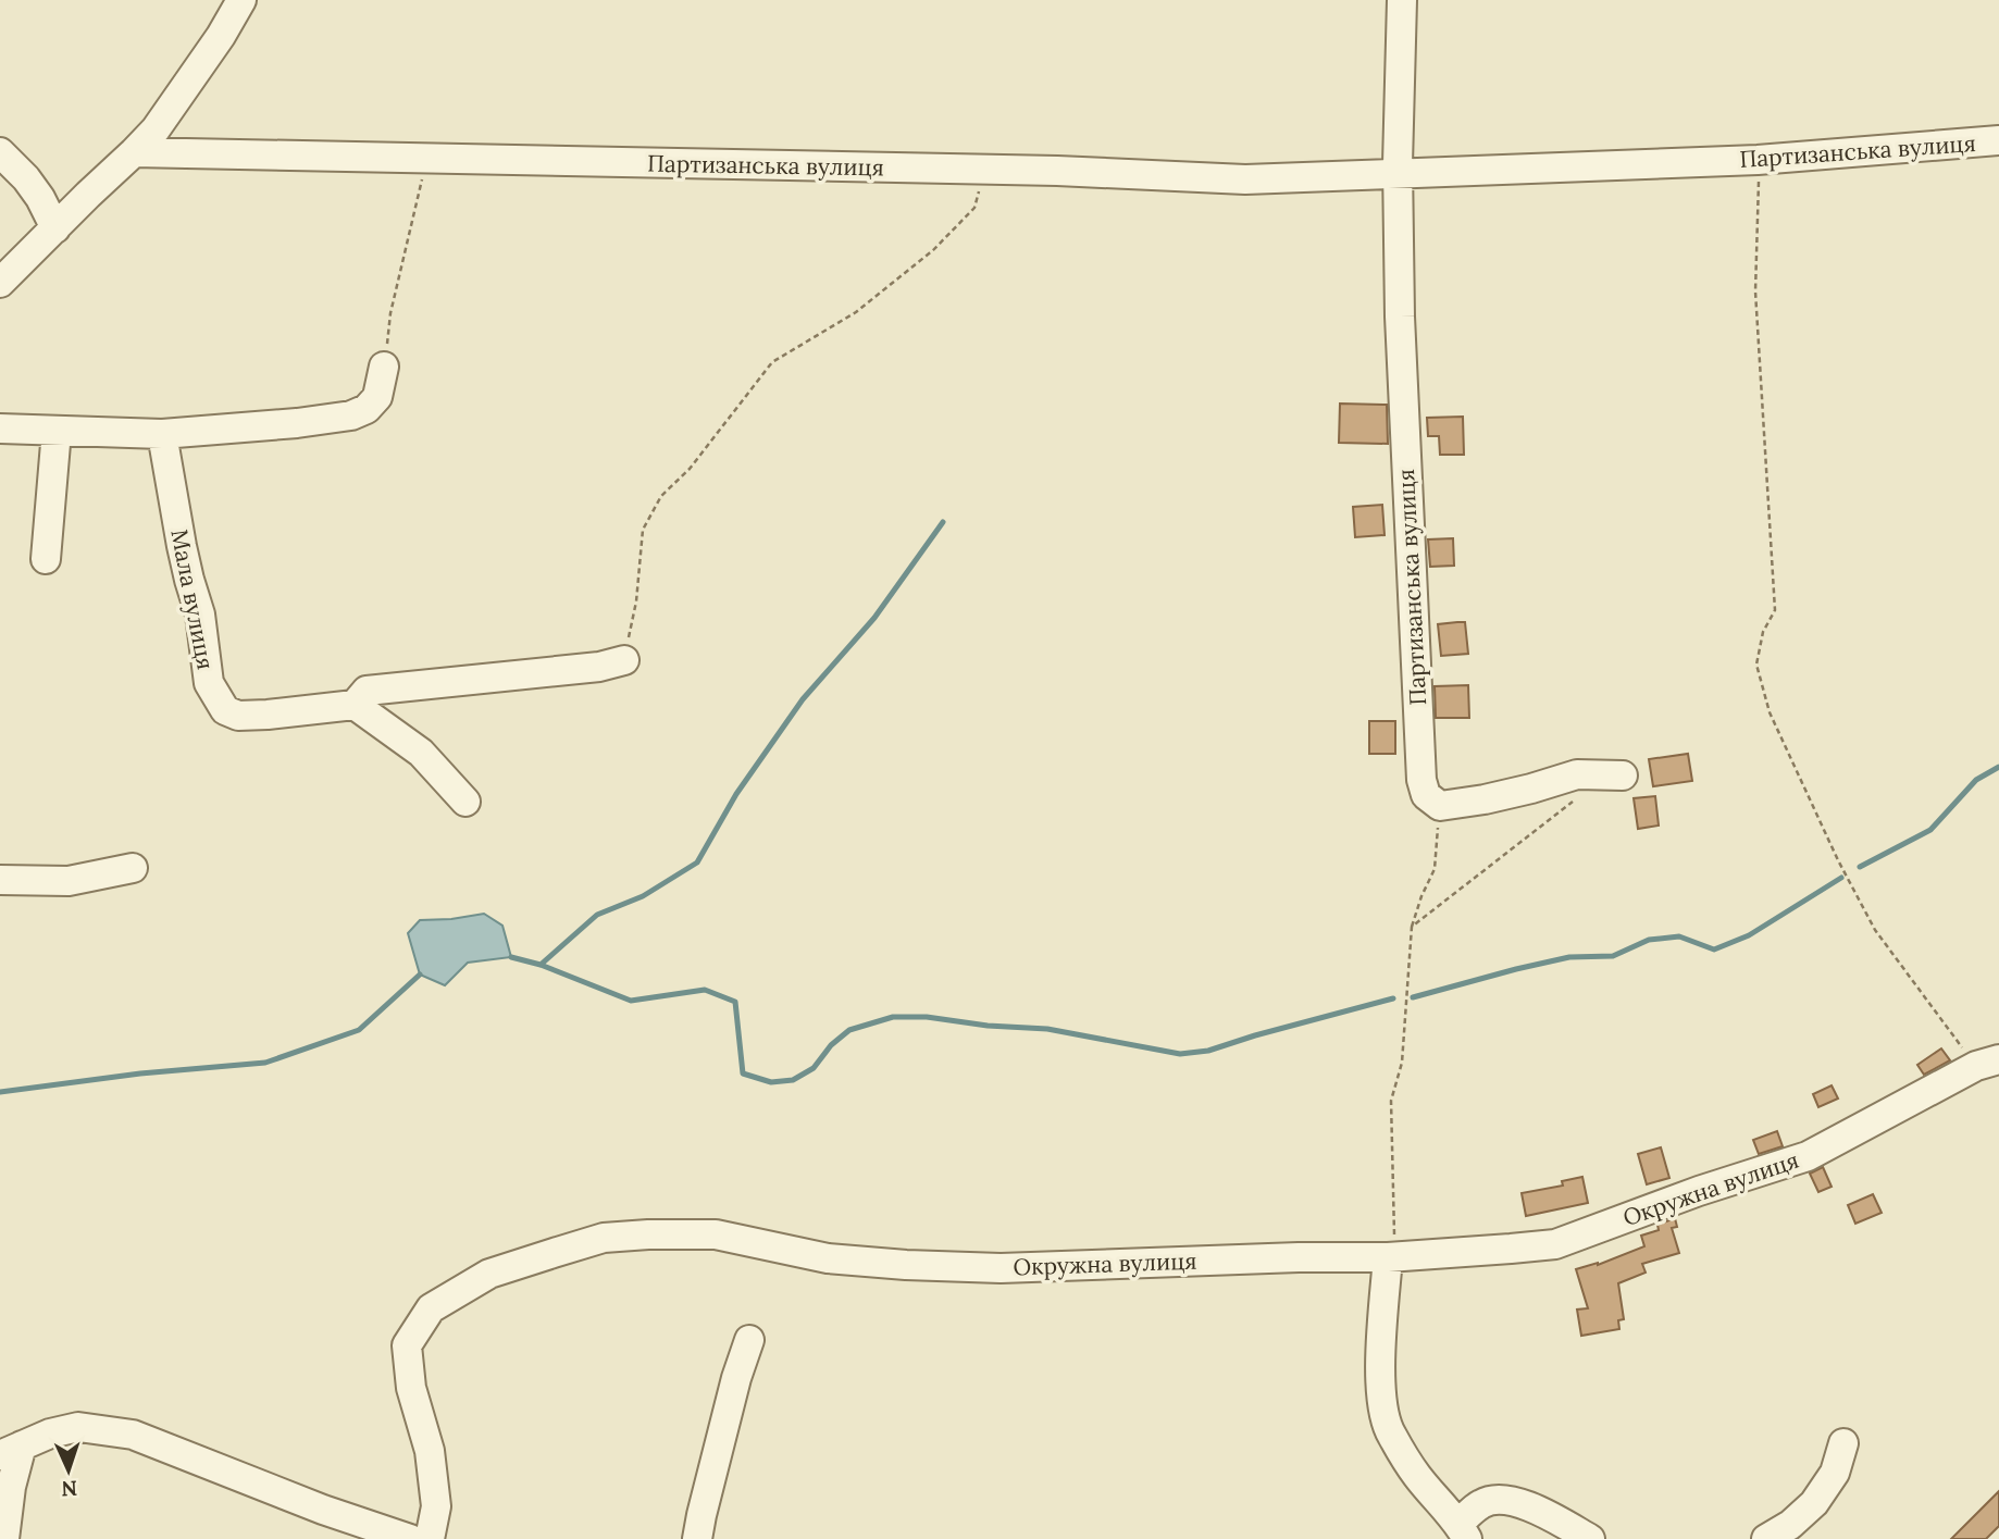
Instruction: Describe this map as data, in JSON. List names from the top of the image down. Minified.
{"streets":{"street":["Партизанська вулиця","Мала вулиця","Окружна вулиця"]},"north":"bottom"}
